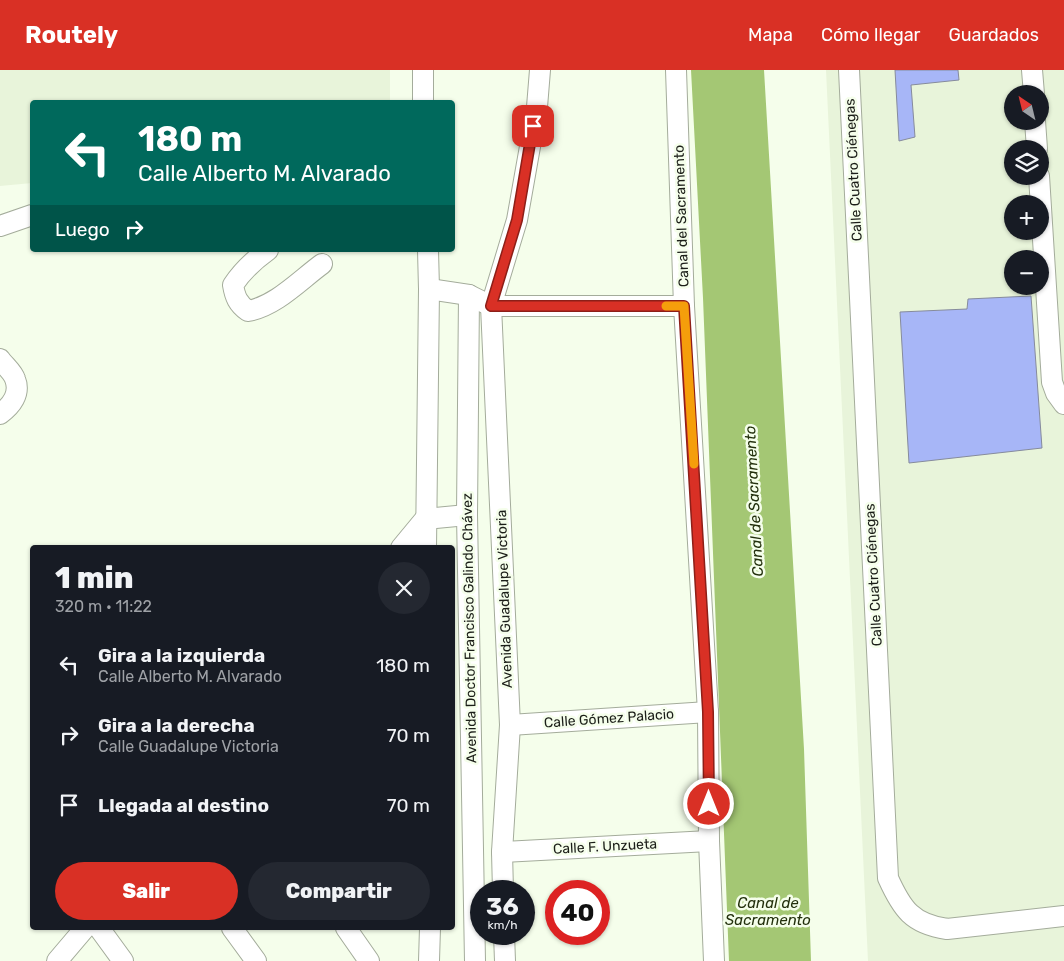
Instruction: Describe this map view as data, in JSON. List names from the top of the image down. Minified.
{"streets":{"street":["Calle Cuatro Ciénegas","Canal del Sacramento","Avenida Guadalupe Victoria","Avenida Doctor Francisco Galindo Chávez","Calle Gómez Palacio","Calle F. Unzueta"]},"crossings":[["Canal del Sacramento","Calle Gómez Palacio"],["Canal del Sacramento","Calle F. Unzueta"],["Avenida Guadalupe Victoria","Calle Gómez Palacio"],["Avenida Guadalupe Victoria","Calle F. Unzueta"]],"water":["Canal de Sacramento"],"north":"top left","page":{"header":"Routely","nav":["Mapa","Cómo llegar","Guardados"],"map_buttons":["+","−"],"turn":["180 m","Calle Alberto M. Alvarado"],"then":"Luego","heading":["1 min","320 m · 11:22"],"list":[{"name":"Gira a la izquierda","note":"Calle Alberto M. Alvarado","value":"180 m"},{"name":"Gira a la derecha","note":"Calle Guadalupe Victoria","value":"70 m"},{"name":"Llegada al destino","value":"70 m"}],"buttons":["Salir","Compartir"],"speed":"36 km/h","limit":"40"}}
